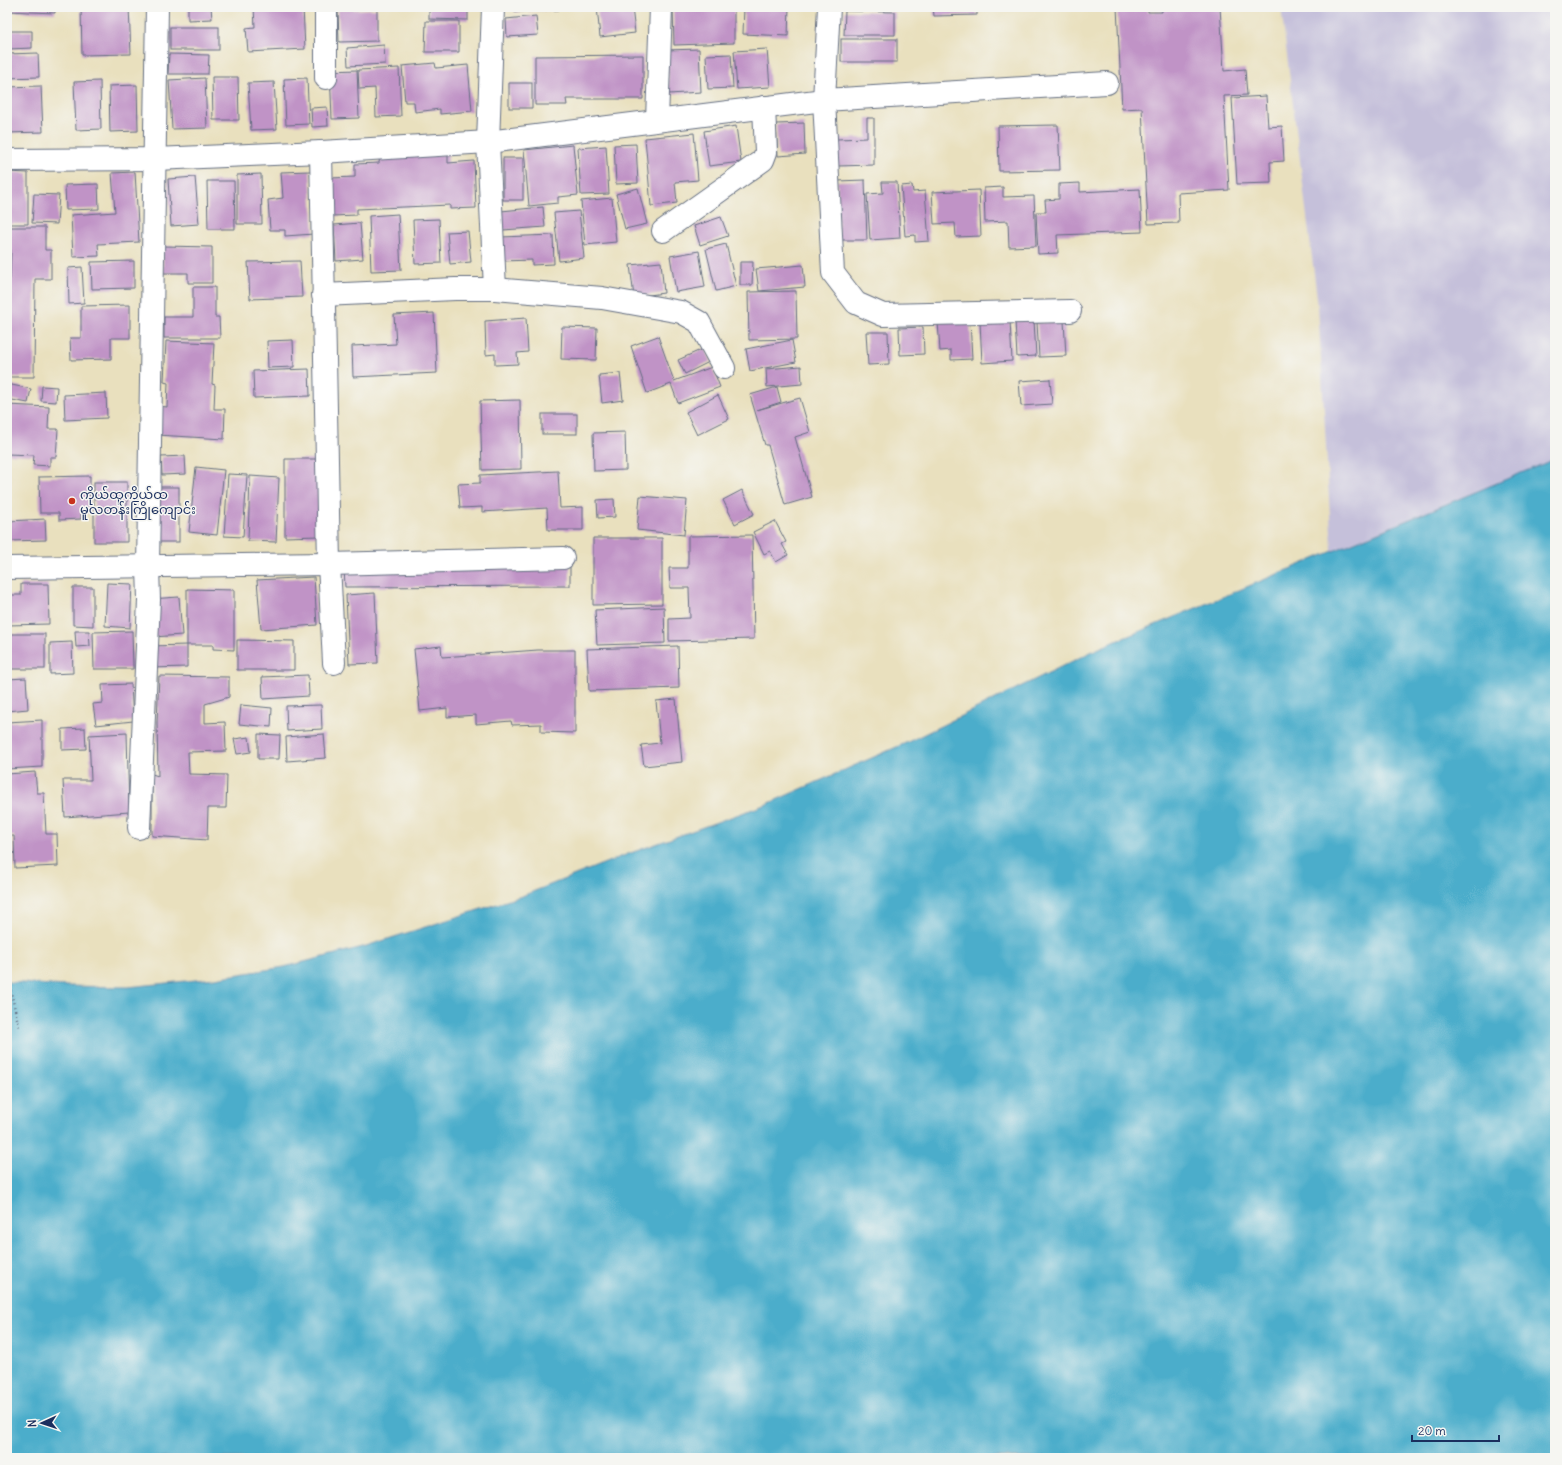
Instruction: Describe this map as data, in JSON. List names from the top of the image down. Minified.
{"places":["ကိုယ်ထူကိုယ်ထ မူလတန်းကြိုကျောင်း"],"scale_bar":"20 m","north":"left"}
